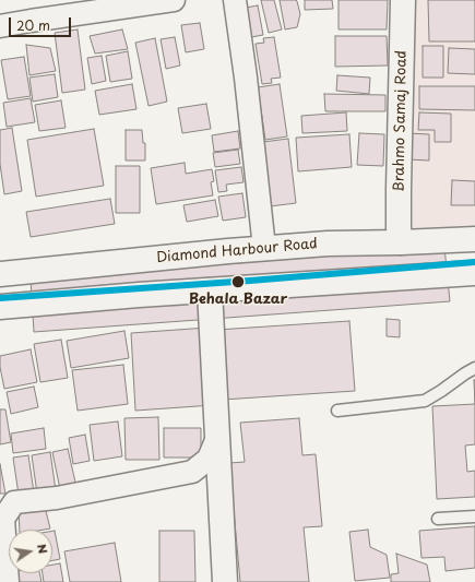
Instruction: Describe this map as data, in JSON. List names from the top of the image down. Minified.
{"streets":{"main road":["Brahmo Samaj Road","Diamond Harbour Road"]},"crossings":[["Brahmo Samaj Road","Diamond Harbour Road"]],"places":["Behala Bazar"],"scale_bar":"20 m","north":"right"}
